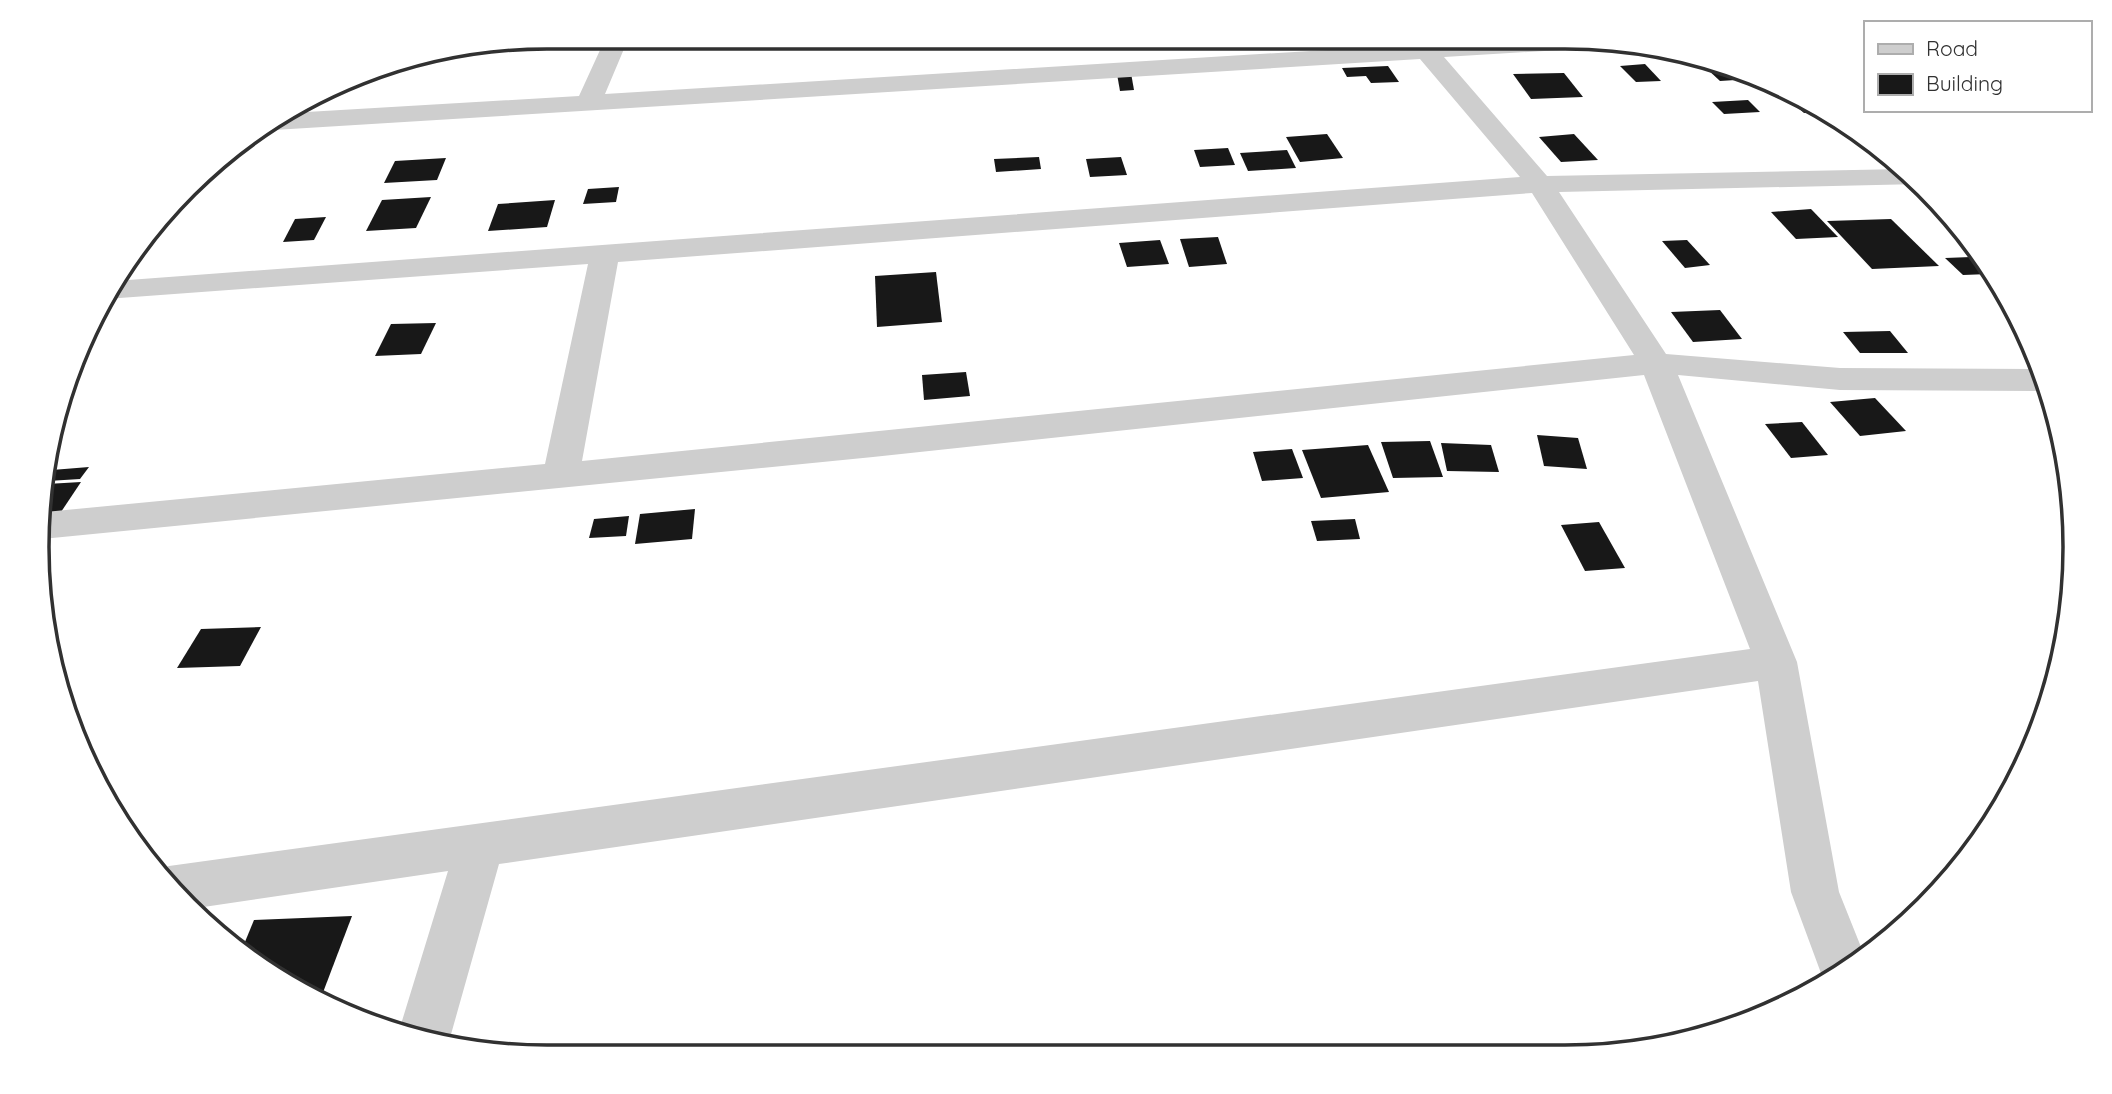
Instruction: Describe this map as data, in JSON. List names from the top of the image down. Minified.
{"legend":["Road","Building"]}
